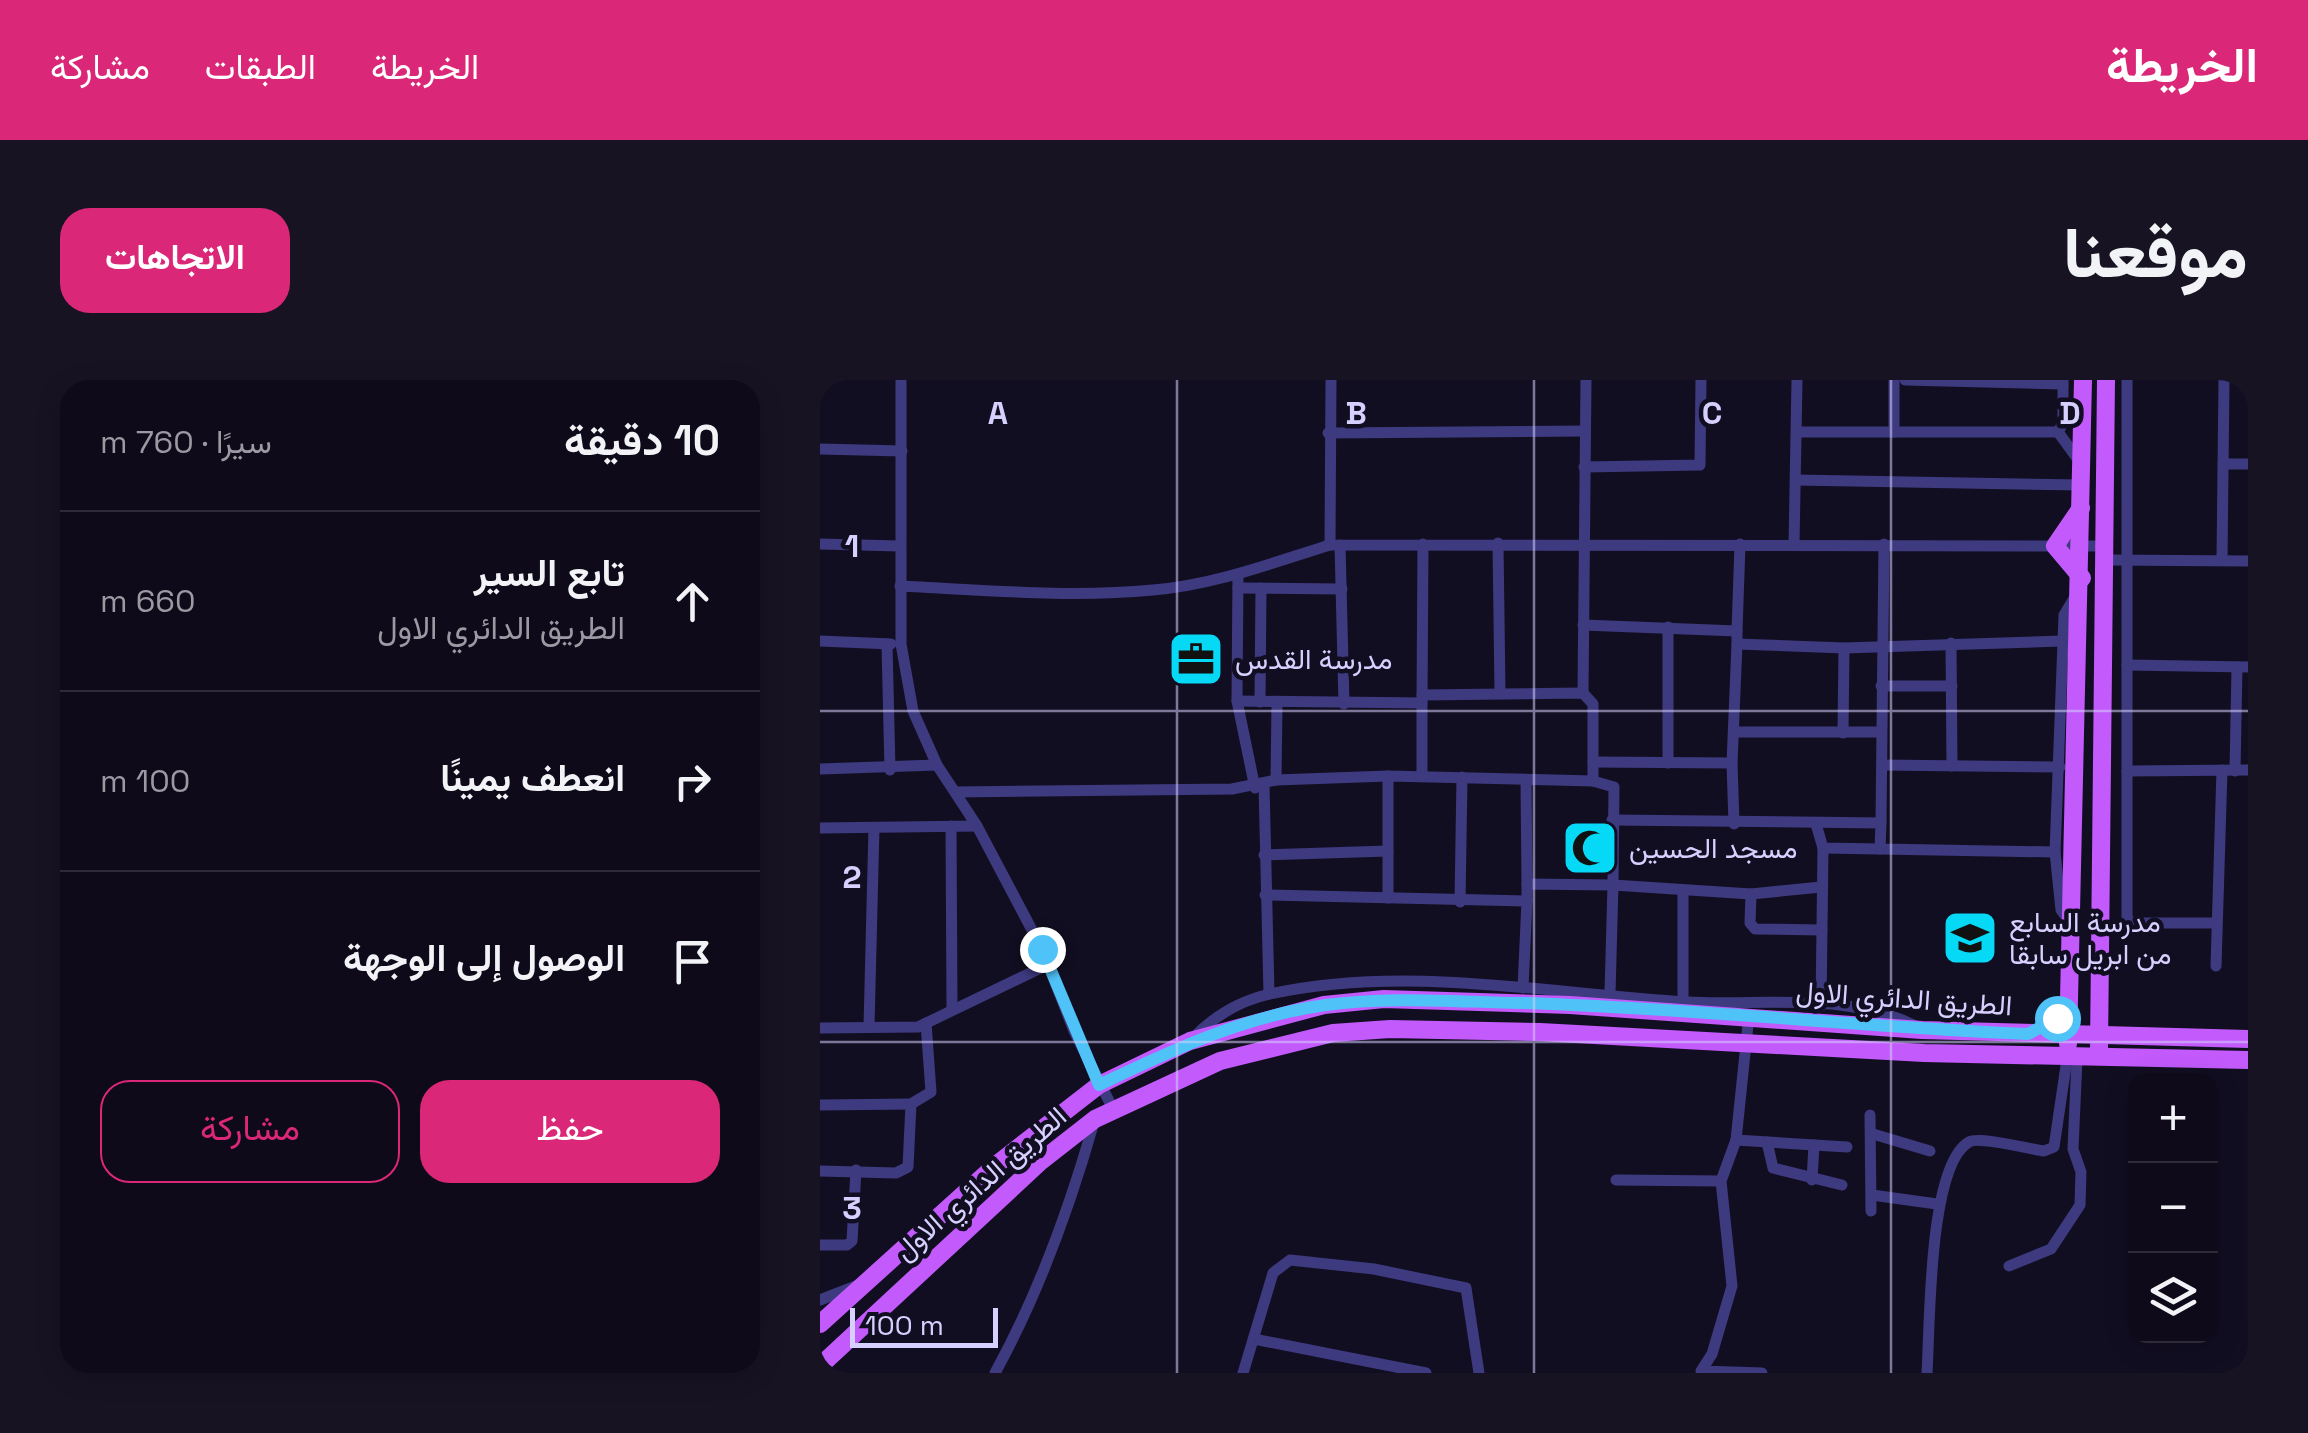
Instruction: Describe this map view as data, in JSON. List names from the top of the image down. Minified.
{"streets":{"main road":["الطريق الدائري الاول"]},"places":{"office":["مدرسة القدس"],"mosque":["مسجد الحسين"],"school or university":["مدرسة السابع من ابريل سابقا"]},"scale_bar":"100 m","page":{"header":"الخريطة","nav":["الخريطة","الطبقات","مشاركة"],"title":"موقعنا","buttons":["الاتجاهات",["حفظ","مشاركة"]],"heading":["10 دقيقة","سيرًا · 760 m"],"list":[["تابع السير","الطريق الدائري الاول","660 m"],["انعطف يمينًا","100 m"],"الوصول إلى الوجهة"],"map_buttons":["+","−"],"scale":"100 m"},"grid":{"columns":["A","B","C","D"],"rows":["1","2","3"]}}
